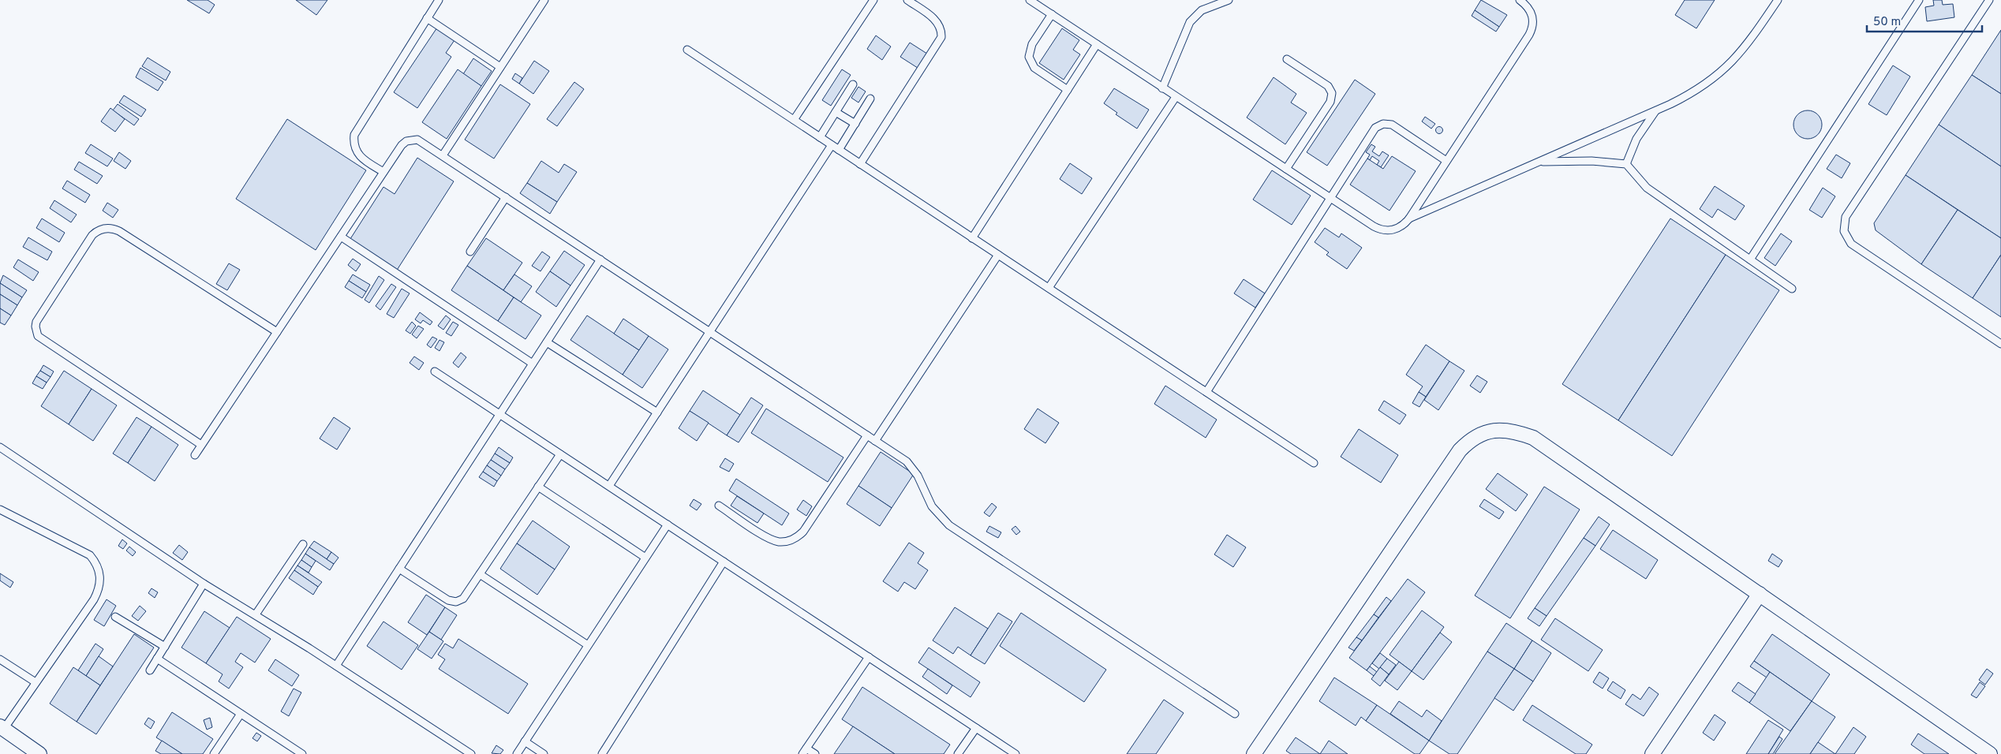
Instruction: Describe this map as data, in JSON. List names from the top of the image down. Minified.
{"scale_bar":"50 m"}
